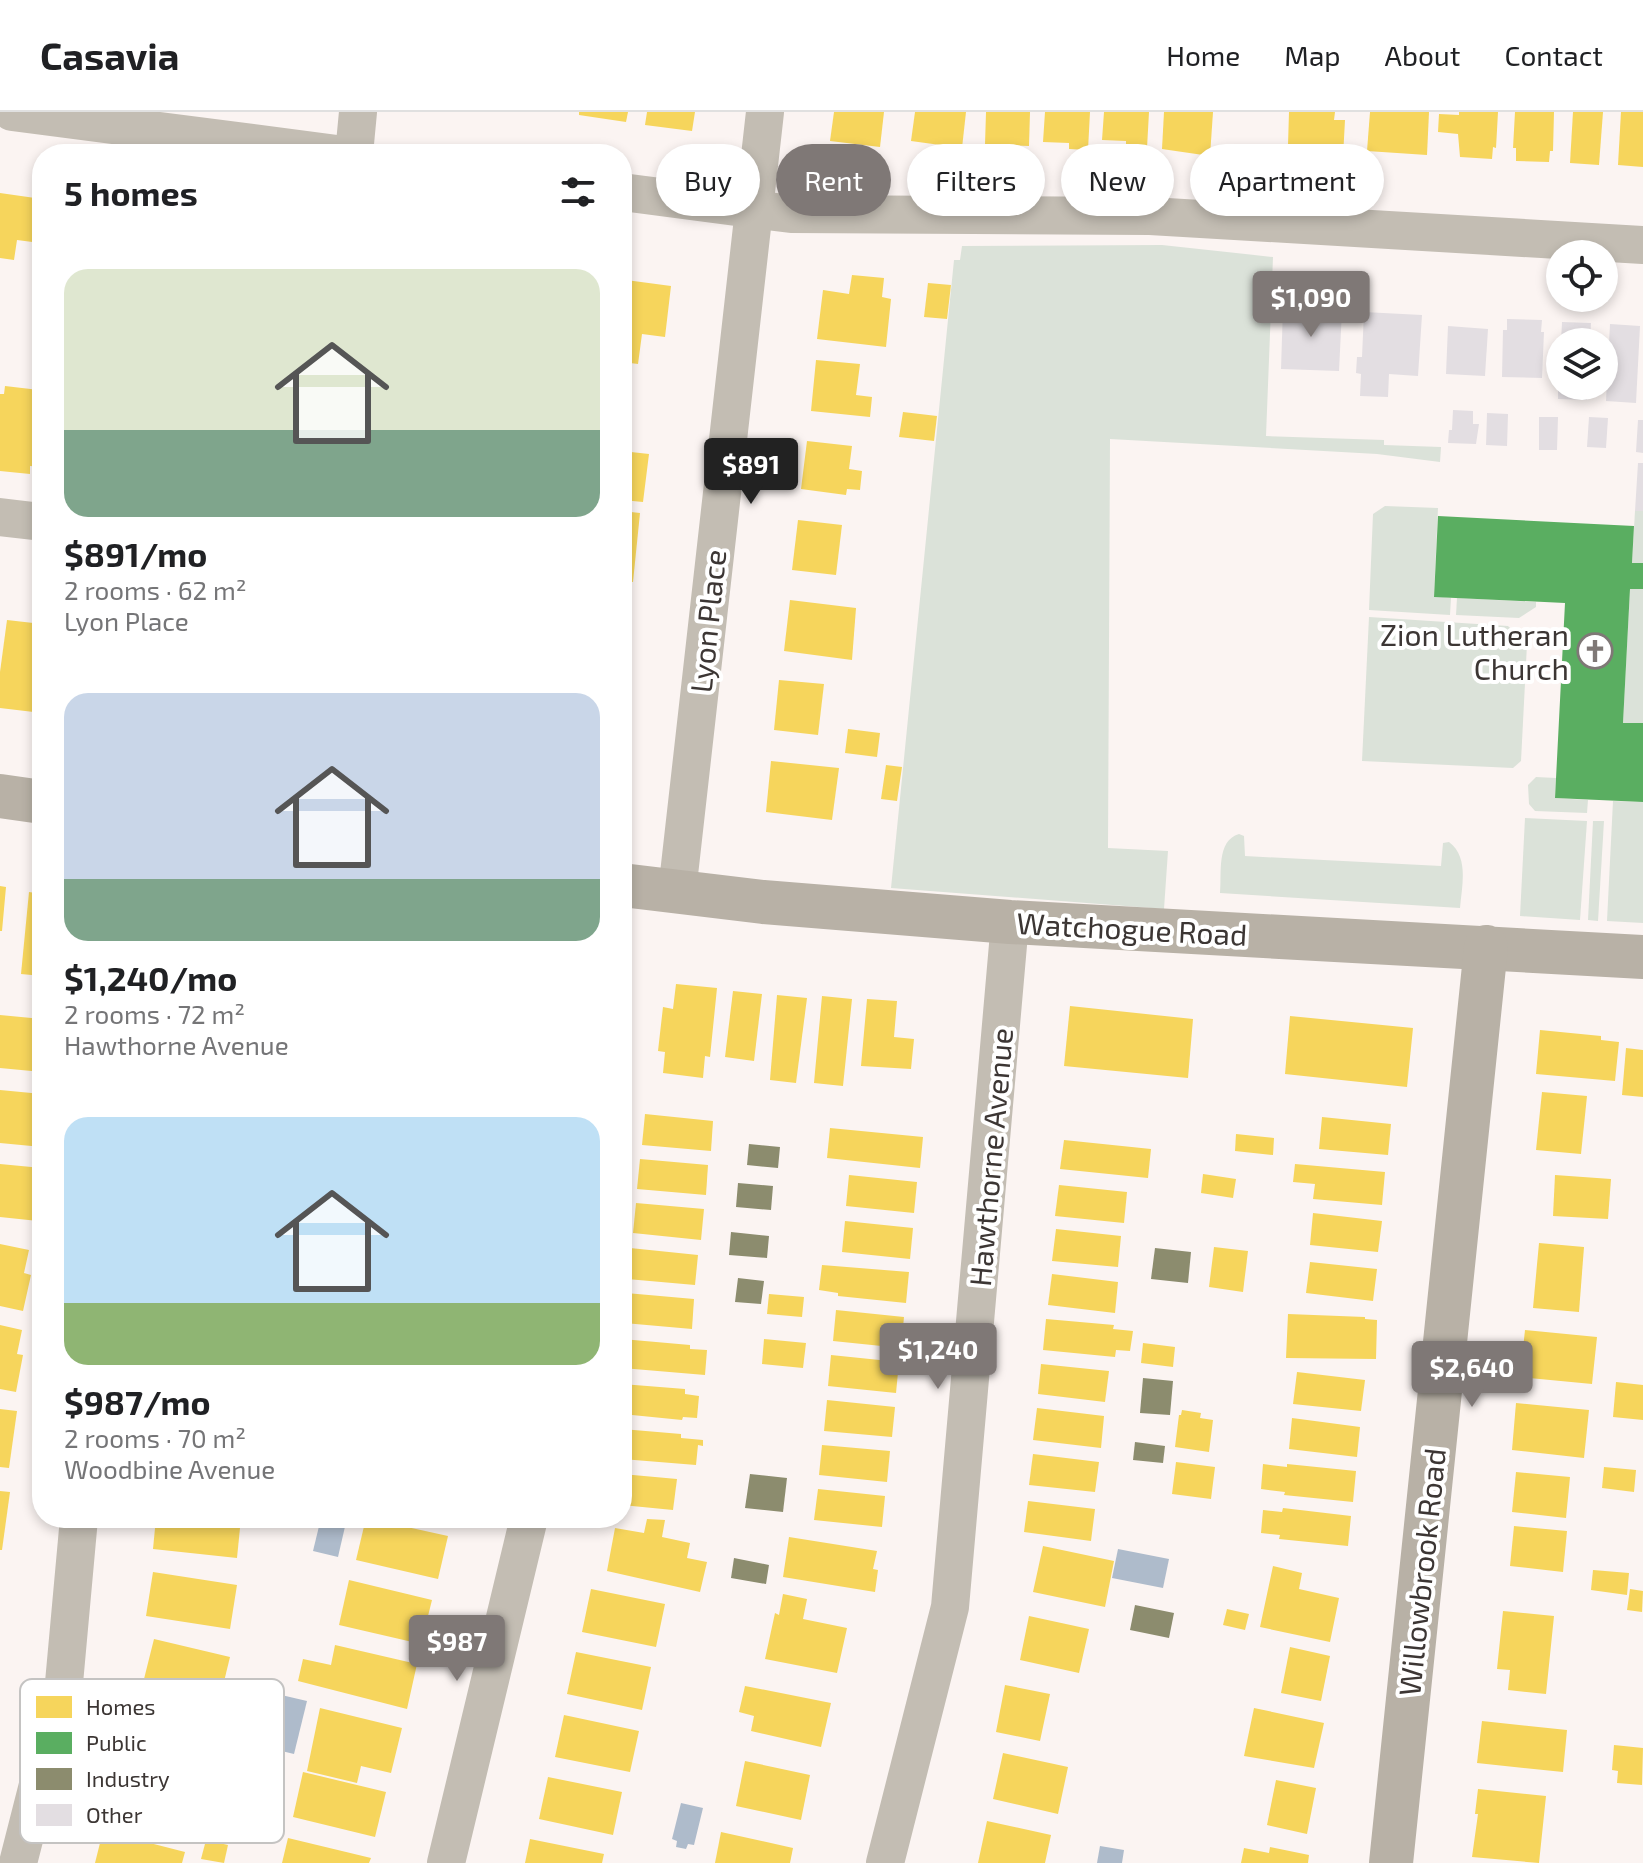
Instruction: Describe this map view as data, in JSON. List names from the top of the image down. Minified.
{"streets":{"street":["Lyon Place","Watchogue Road","Hawthorne Avenue","Willowbrook Road"]},"crossings":[["Lyon Place","Watchogue Road"],["Watchogue Road","Hawthorne Avenue"],["Watchogue Road","Willowbrook Road"]],"places":{"church":["Zion Lutheran Church"]},"legend":["Homes","Public","Industry","Other"],"page":{"header":"Casavia","nav":["Home","Map","About","Contact"],"chip":["Buy","Rent","Filters","New","Apartment"],"heading":"5 homes","list":[{"name":"$891/mo","note":"2 rooms · 62 m² · Lyon Place"},{"name":"$1,240/mo","note":"2 rooms · 72 m² · Hawthorne Avenue"},{"name":"$987/mo","note":"2 rooms · 70 m² · Woodbine Avenue"}],"price":["$1,090","$891","$1,240","$2,640","$987"]}}
